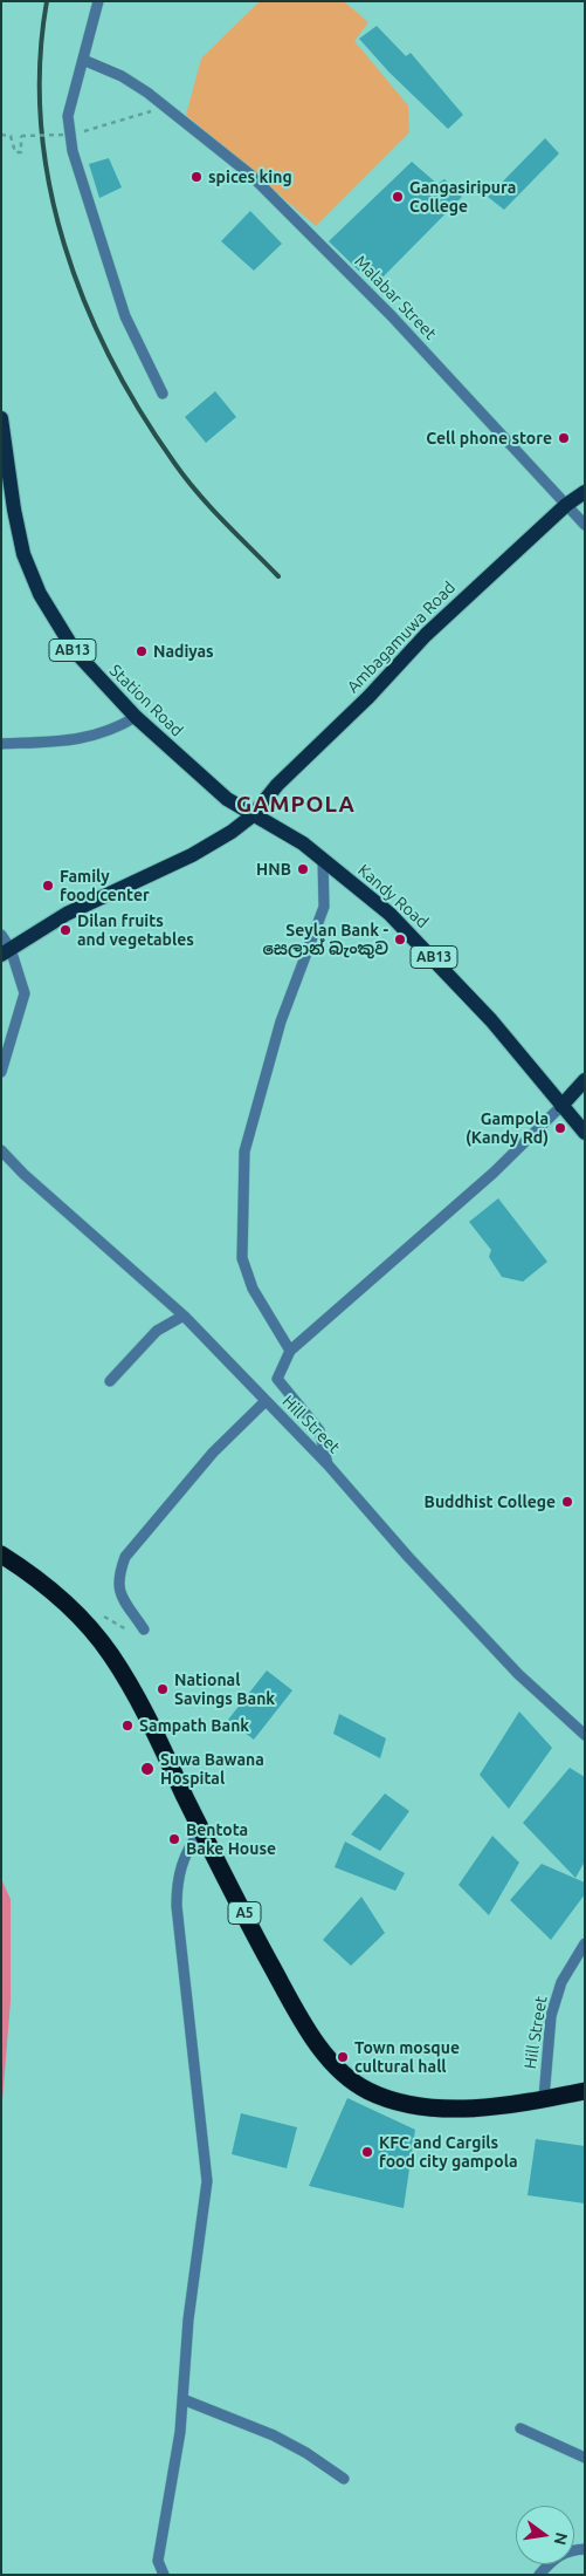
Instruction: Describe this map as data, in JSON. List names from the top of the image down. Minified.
{"streets":{"highway":["A5"],"main road":["Ambagamuwa Road","AB13","Station Road","Kandy Road"],"street":["Malabar Street","Hill Street"]},"crossings":[["Malabar Street","Ambagamuwa Road"],["Ambagamuwa Road","Station Road"],["Ambagamuwa Road","Kandy Road"],["Station Road","Kandy Road"],["Hill Street","A5"]],"districts":["GAMPOLA"],"places":["spices king","Gangasiripura College","Cell phone store","Nadiyas","HNB","Family food center","Dilan fruits and vegetables","Seylan Bank - සෙලාන් බැංකුව","Gampola (Kandy Rd)","Buddhist College","National Savings Bank","Sampath Bank","Suwa Bawana Hospital","Bentota Bake House","Town mosque cultural hall","KFC and Cargils food city gampola"],"north":"right"}
